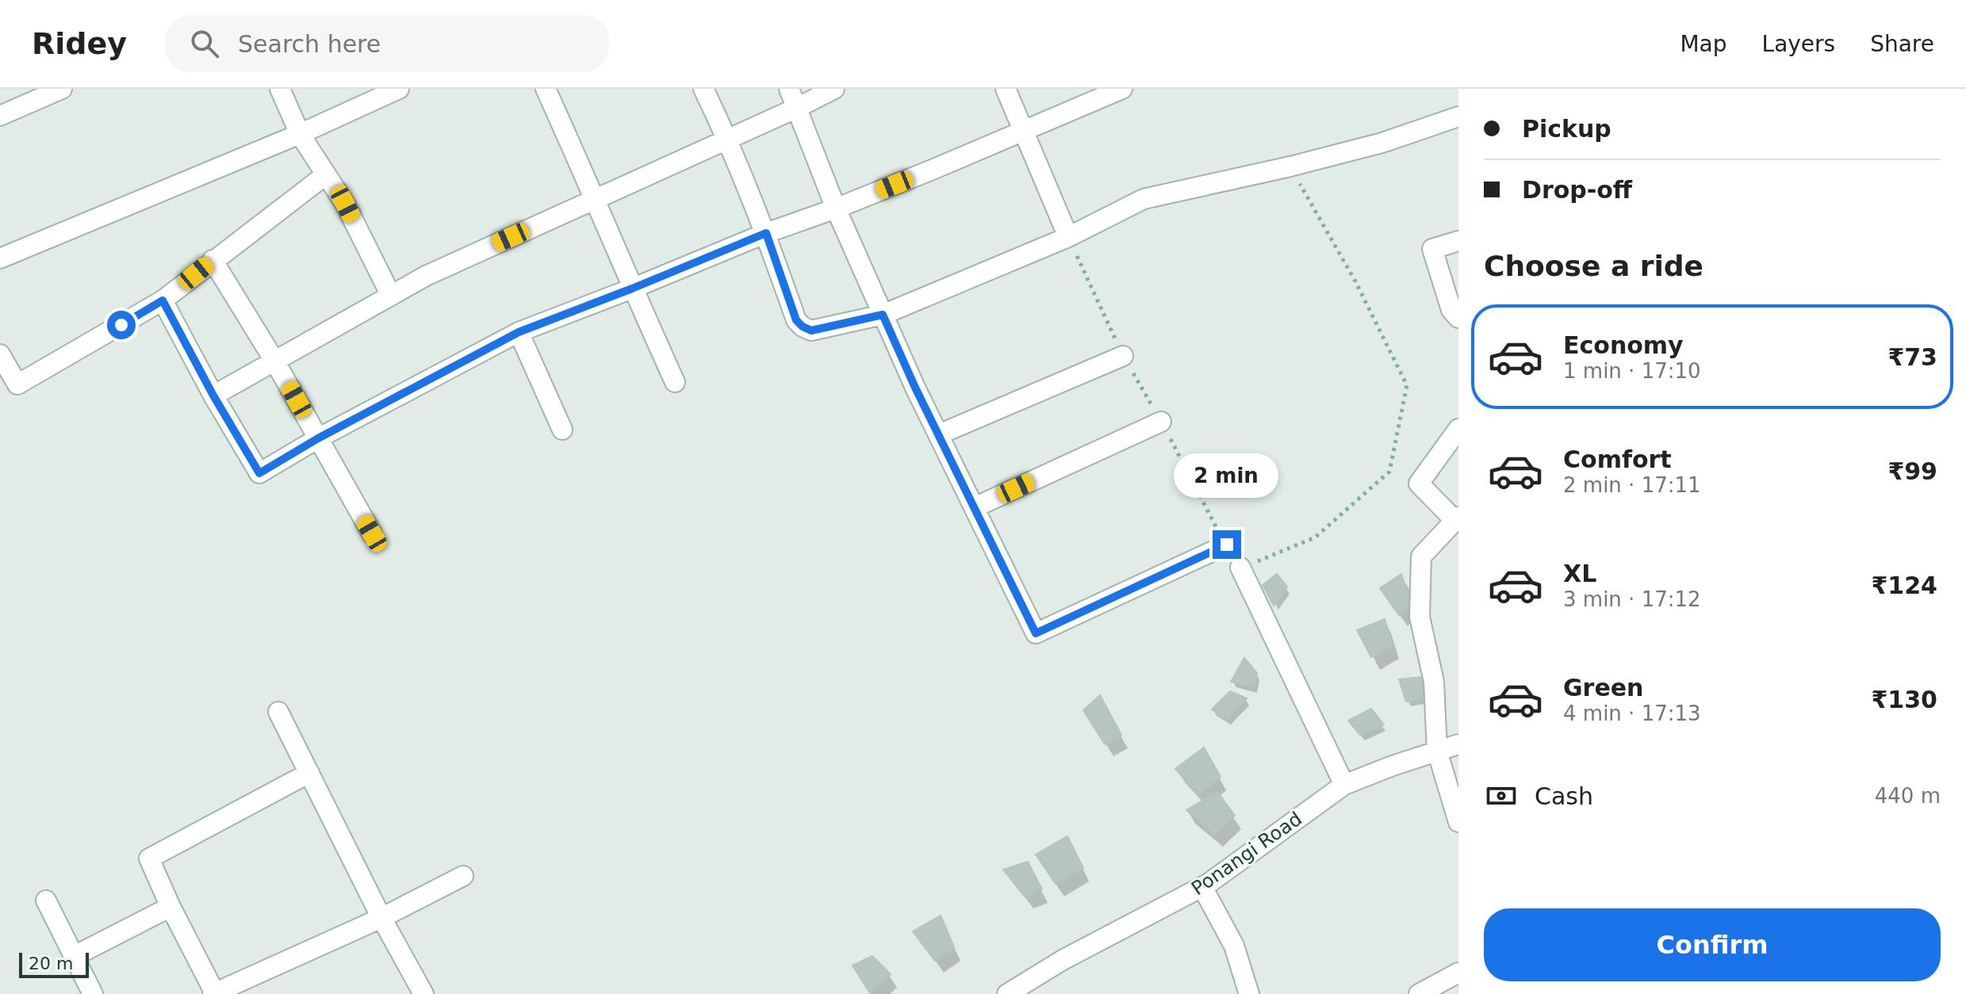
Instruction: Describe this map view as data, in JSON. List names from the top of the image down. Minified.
{"streets":{"street":["Ponangi Road"]},"scale_bar":"20 m","page":{"header":"Ridey","search":"Search here","nav":["Map","Layers","Share"],"banner":["Pickup","Drop-off"],"heading":"Choose a ride","list":[{"name":"Economy","note":"1 min · 17:10","value":"₹73"},{"name":"Comfort","note":"2 min · 17:11","value":"₹99"},{"name":"XL","note":"3 min · 17:12","value":"₹124"},{"name":"Green","note":"4 min · 17:13","value":"₹130"}],"bubble":"2 min","pay":["Cash","440 m"],"buttons":"Confirm","scale":"20 m"}}
